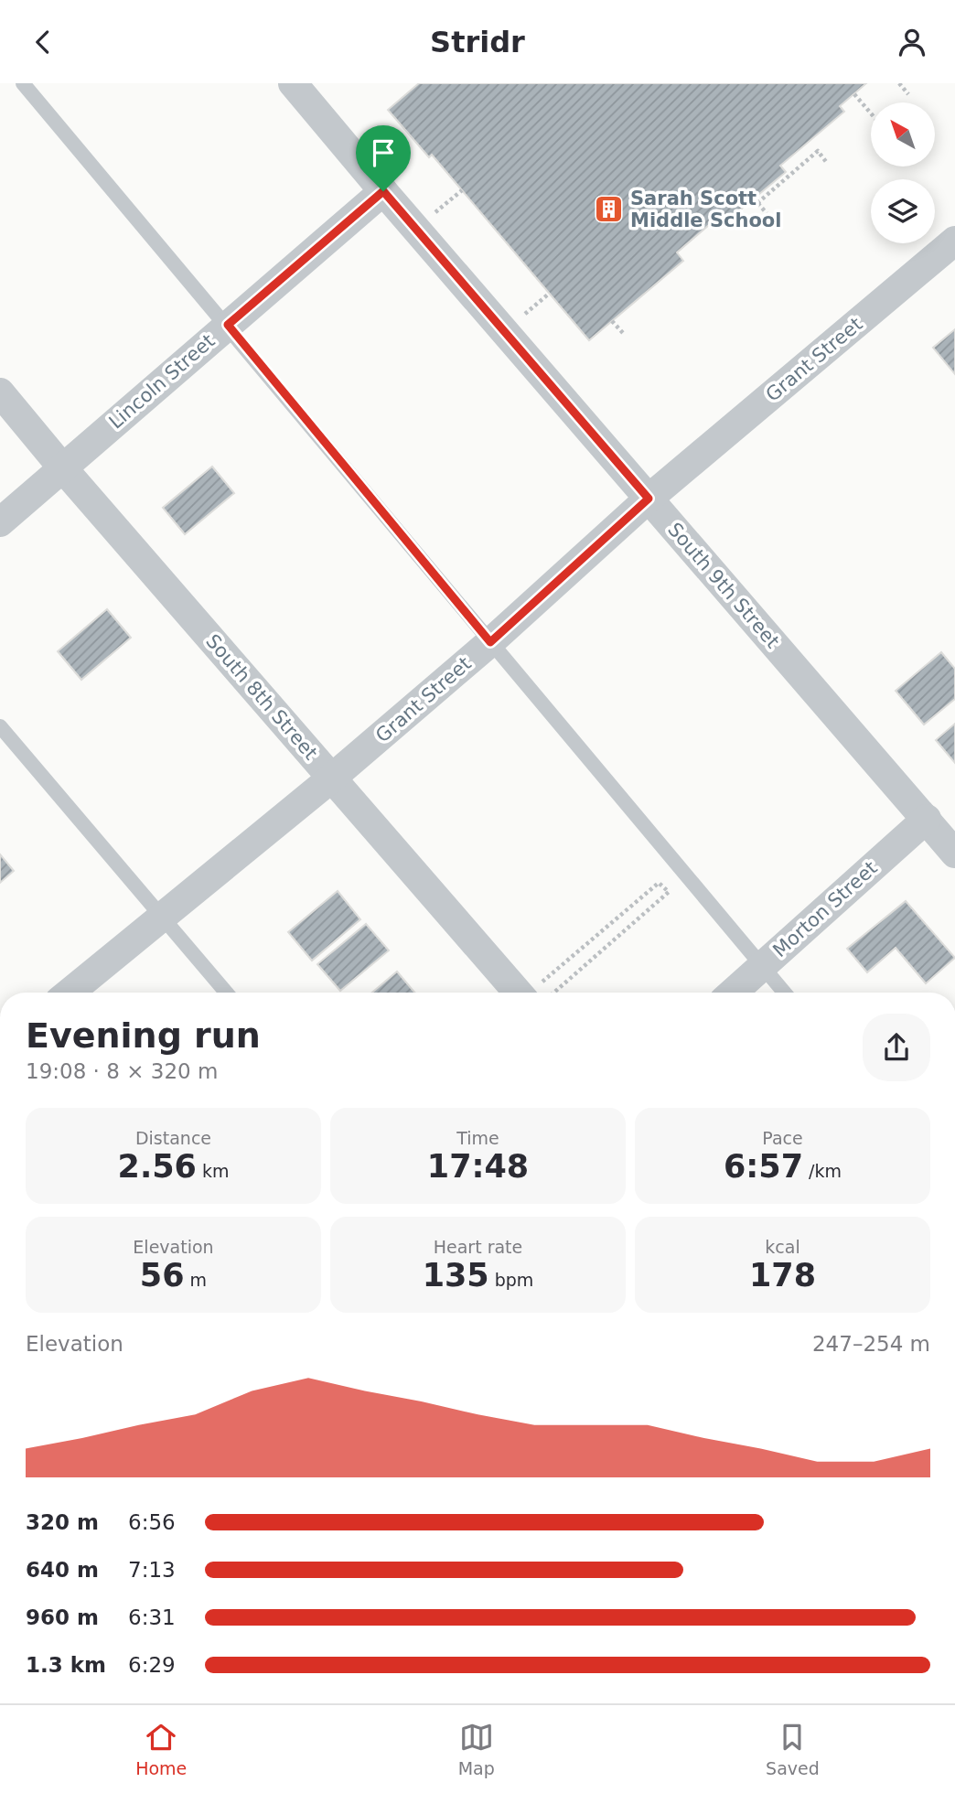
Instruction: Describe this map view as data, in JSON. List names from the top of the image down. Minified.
{"streets":{"street":["Grant Street","Lincoln Street","South 9th Street","South 8th Street","Morton Street"]},"crossings":[["Grant Street","South 9th Street"],["Grant Street","South 8th Street"],["Lincoln Street","South 9th Street"],["Lincoln Street","South 8th Street"],["South 9th Street","Morton Street"]],"places":{"building":["Sarah Scott Middle School"]},"north":"top left","page":{"header":"Stridr","heading":["Evening run","19:08 · 8 × 320 m"],"stats":[["Distance","2.56 km"],["Time","17:48"],["Pace","6:57 /km"],["Elevation","56 m"],["Heart rate","135 bpm"],["kcal","178"]],"chart":["Elevation","247–254 m"],"list":[{"name":"320 m","note":"6:56"},{"name":"640 m","note":"7:13"},{"name":"960 m","note":"6:31"},{"name":"1.3 km","note":"6:29"}],"tabs":["Home","Map","Saved"]}}
